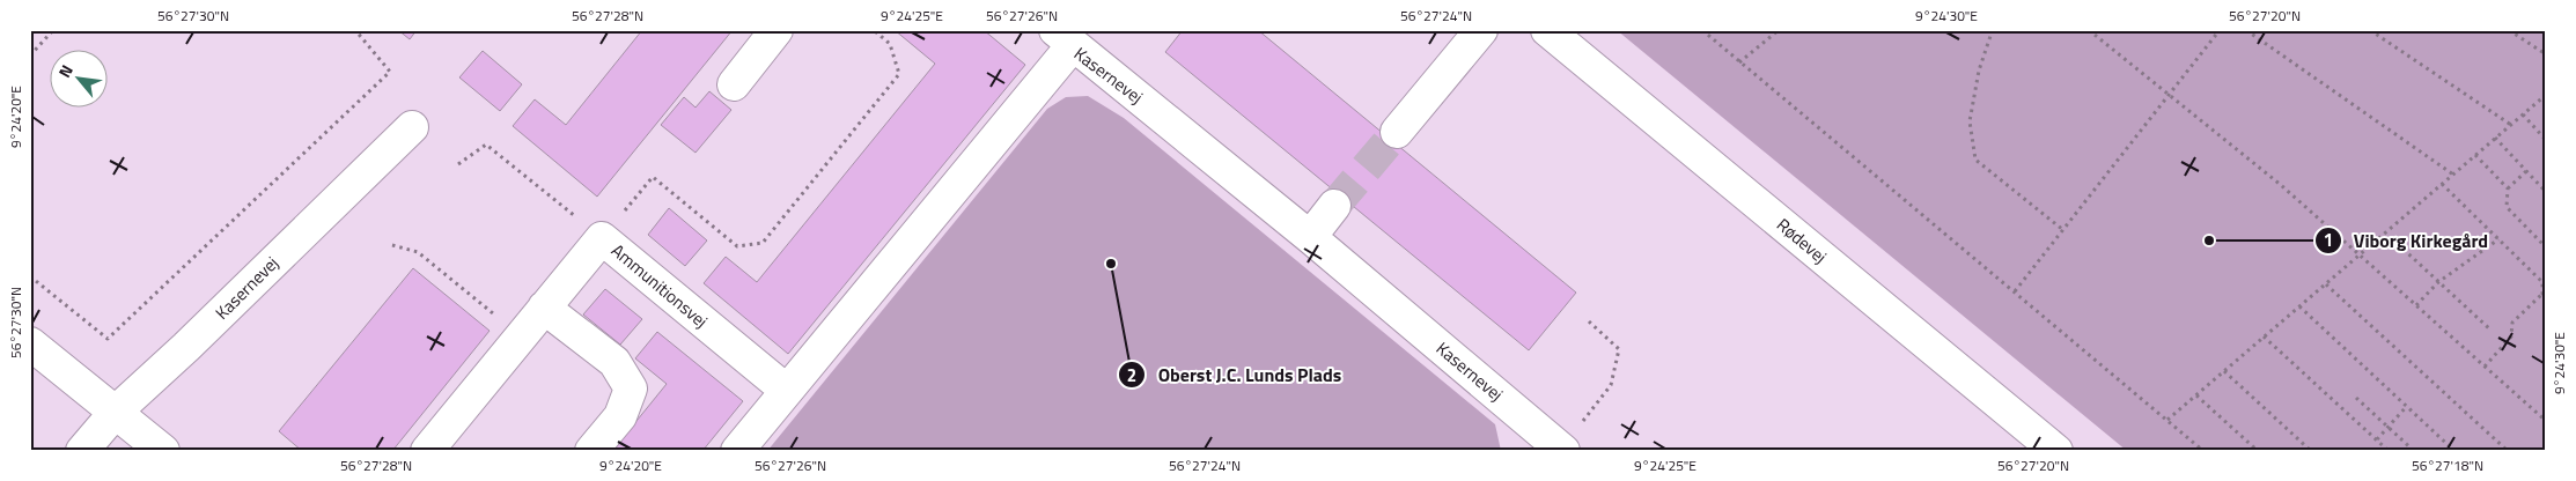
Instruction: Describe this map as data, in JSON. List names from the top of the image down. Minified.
{"streets":{"street":["Kasernevej","Rødevej","Ammunitionsvej"]},"crossings":[["Kasernevej","Ammunitionsvej"]],"places":["Viborg Kirkegård","Oberst J.C. Lunds Plads"],"north":"top left","coordinates":["56°27'30\"N","56°27'28\"N","9°24'25\"E","56°27'26\"N","56°27'24\"N","9°24'30\"E","56°27'20\"N","9°24'20\"E","56°27'18\"N"]}
